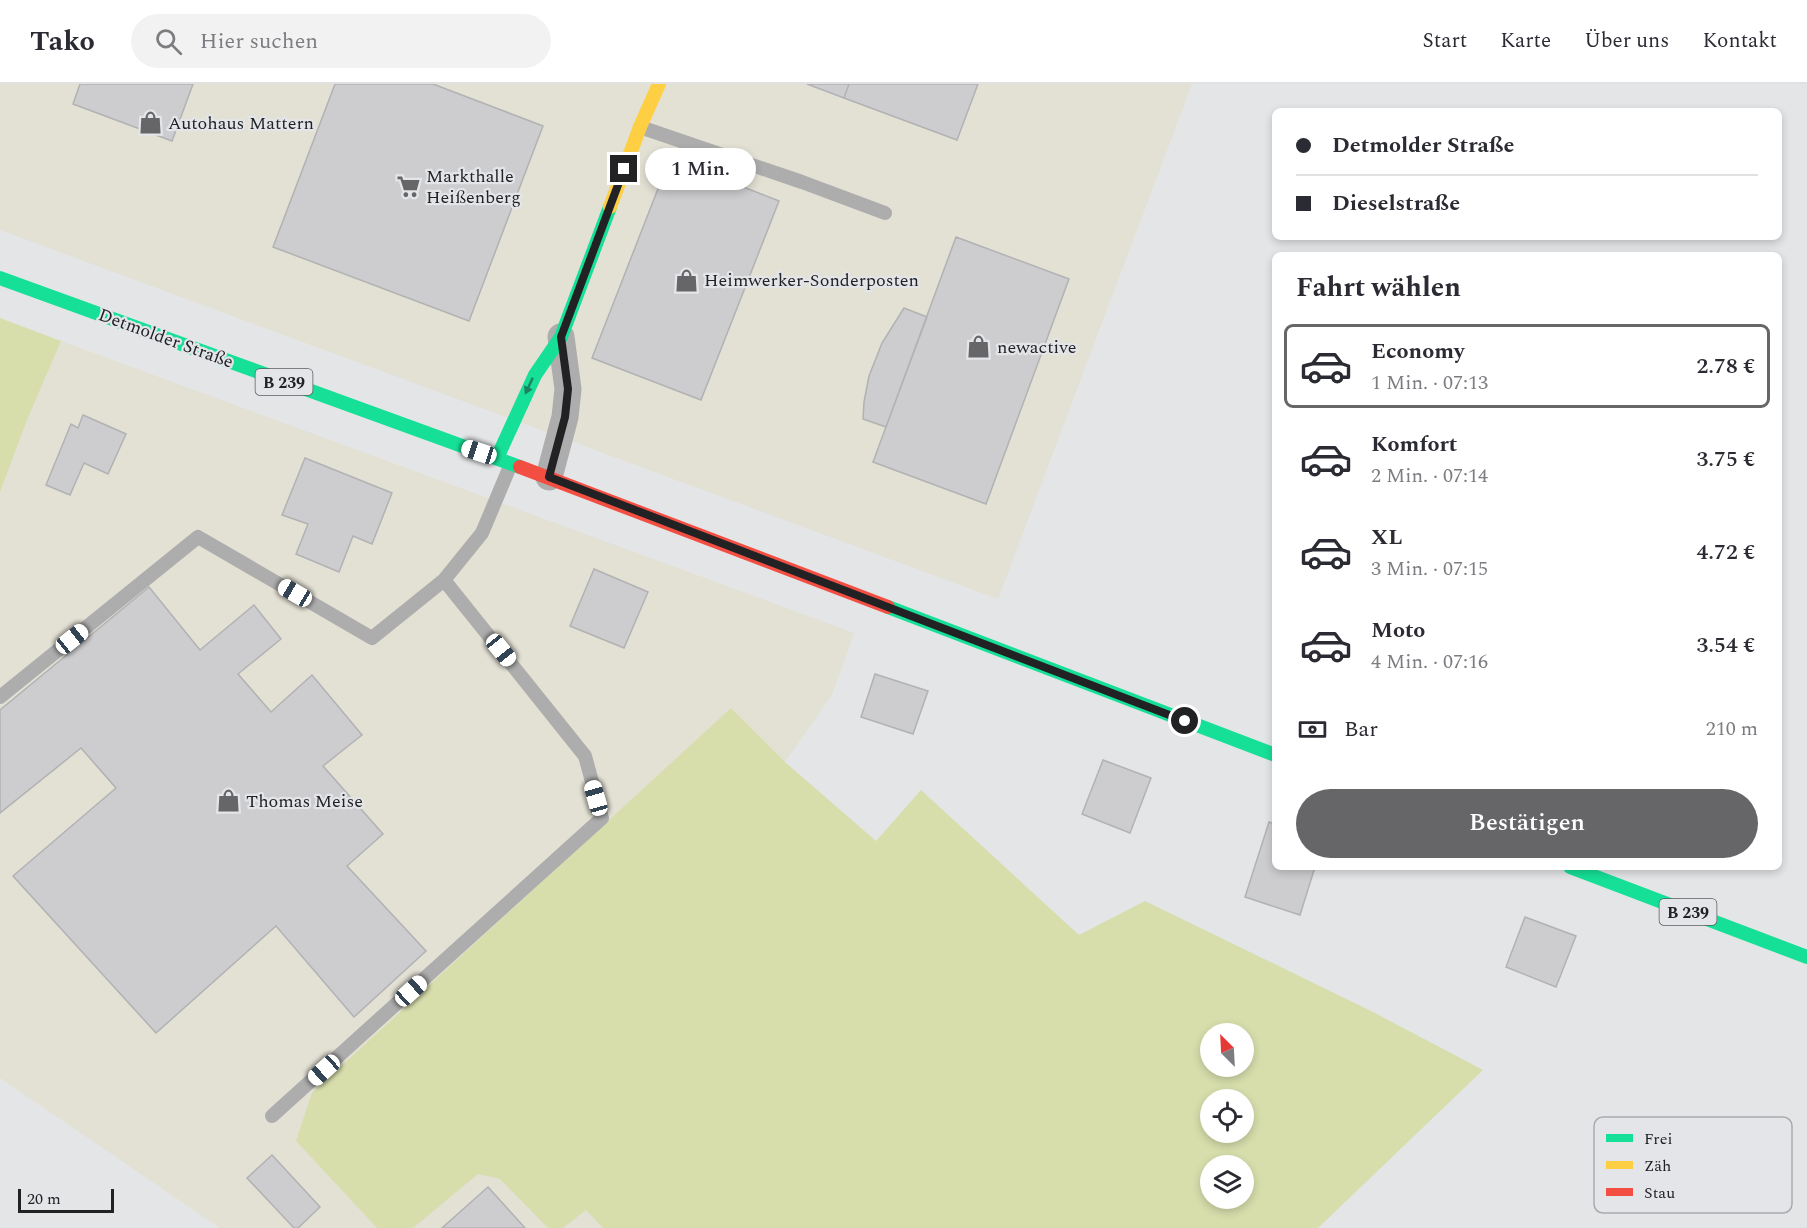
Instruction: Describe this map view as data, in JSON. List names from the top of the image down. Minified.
{"streets":{"main road":["Detmolder Straße","B 239"]},"places":{"shop":["Autohaus Mattern","Heimwerker-Sonderposten","newactive","Thomas Meise"],"supermarket":["Markthalle Heißenberg"]},"legend":["Frei","Zäh","Stau"],"scale_bar":"20 m","north":"top left","page":{"header":"Tako","search":"Hier suchen","nav":["Start","Karte","Über uns","Kontakt"],"banner":["Detmolder Straße","Dieselstraße"],"bubble":"1 Min.","heading":"Fahrt wählen","list":[{"name":"Economy","note":"1 Min. · 07:13","value":"2.78 €"},{"name":"Komfort","note":"2 Min. · 07:14","value":"3.75 €"},{"name":"XL","note":"3 Min. · 07:15","value":"4.72 €"},{"name":"Moto","note":"4 Min. · 07:16","value":"3.54 €"}],"pay":["Bar","210 m"],"buttons":"Bestätigen","scale":"20 m"}}
